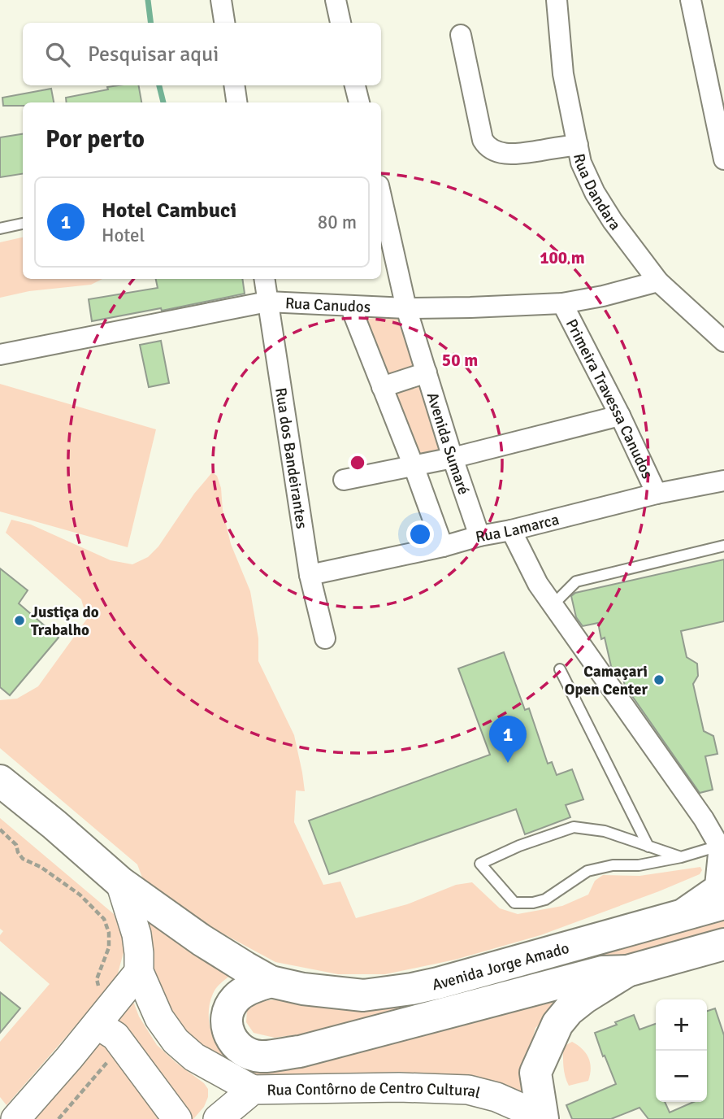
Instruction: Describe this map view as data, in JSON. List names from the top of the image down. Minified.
{"streets":{"main road":["Avenida Jorge Amado"],"street":["Rua Dandara","Rua Canudos","Primeira Travessa Canudos","Avenida Sumaré","Rua dos Bandeirantes","Rua Lamarca","Rua Contôrno de Centro Cultural"]},"crossings":[["Rua Dandara","Rua Canudos"],["Rua Canudos","Primeira Travessa Canudos"],["Rua Canudos","Avenida Sumaré"],["Rua Canudos","Rua dos Bandeirantes"],["Primeira Travessa Canudos","Rua Lamarca"],["Avenida Sumaré","Rua Lamarca"],["Rua dos Bandeirantes","Rua Lamarca"]],"places":["Justiça do Trabalho","Camaçari Open Center"],"page":{"search":"Pesquisar aqui","heading":"Por perto","list":[{"mark":"1","name":"Hotel Cambuci","note":"Hotel","value":"80 m"}],"pins":"1","map_buttons":["+","−"]},"rings":["100 m","50 m"]}
